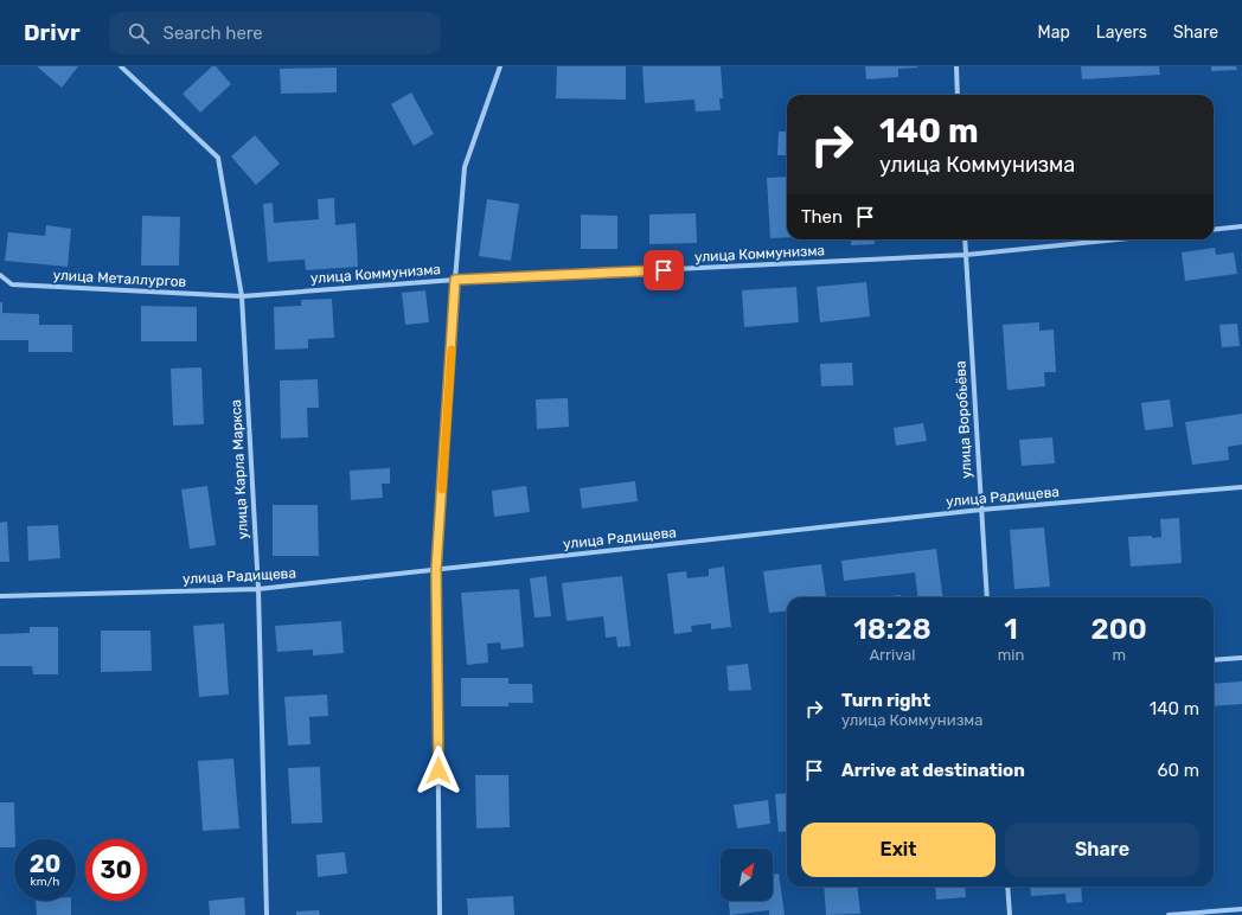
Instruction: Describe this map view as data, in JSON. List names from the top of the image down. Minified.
{"streets":{"street":["улица Коммунизма","улица Металлургов","улица Воробьёва","улица Карла Маркса","улица Радищева"]},"crossings":[["улица Коммунизма","улица Металлургов"],["улица Коммунизма","улица Воробьёва"],["улица Коммунизма","улица Карла Маркса"],["улица Металлургов","улица Карла Маркса"],["улица Воробьёва","улица Радищева"],["улица Карла Маркса","улица Радищева"]],"north":"top right","page":{"header":"Drivr","search":"Search here","nav":["Map","Layers","Share"],"turn":["140 m","улица Коммунизма"],"then":"Then","eta":["18:28","Arrival","1","min","200","m"],"list":[{"name":"Turn right","note":"улица Коммунизма","value":"140 m"},{"name":"Arrive at destination","value":"60 m"}],"buttons":["Exit","Share"],"speed":"20 km/h","limit":"30"}}
